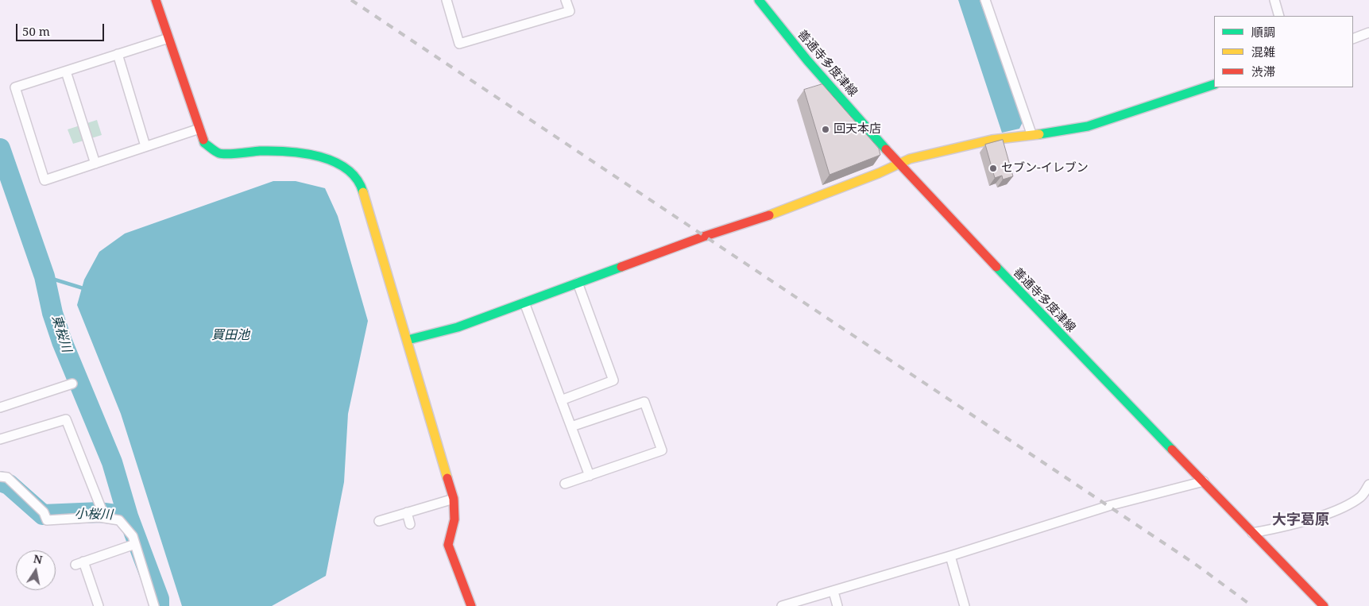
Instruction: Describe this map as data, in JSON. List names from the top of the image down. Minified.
{"streets":{"street":["善通寺多度津線"]},"districts":["大字葛原"],"water":["東桜川","買田池","小桜川"],"places":["回天本店","セブン-イレブン"],"legend":["順調","混雑","渋滞"],"scale_bar":"50 m","north":"top"}
